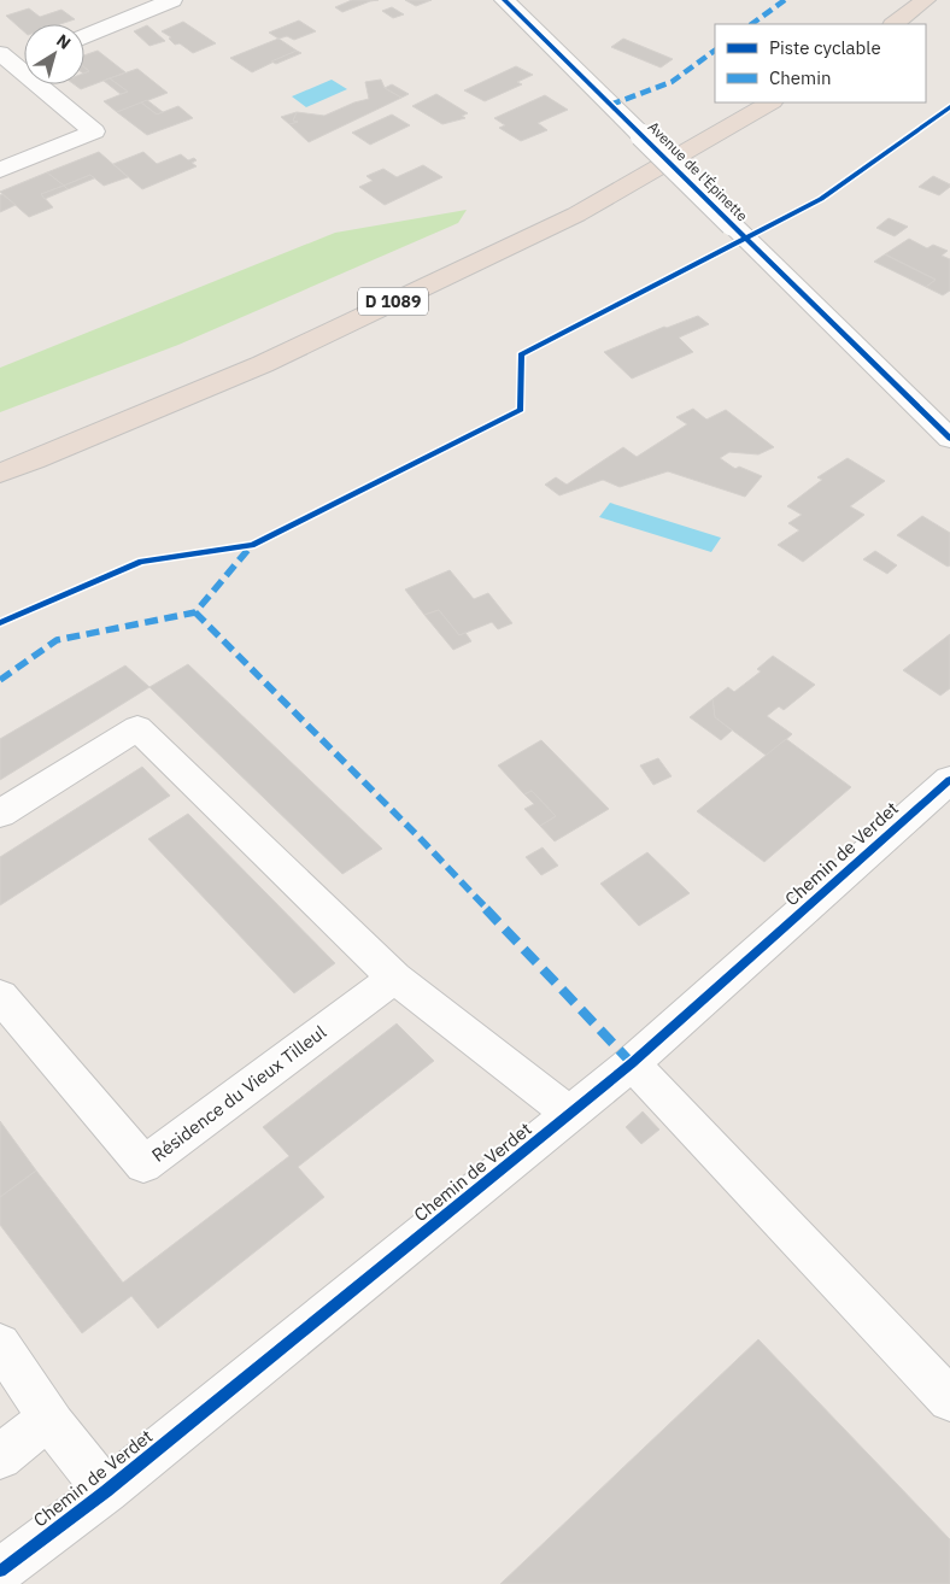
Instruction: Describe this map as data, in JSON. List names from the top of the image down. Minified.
{"streets":{"highway":["D 1089"],"street":["Avenue de l'Épinette","Chemin de Verdet","Résidence du Vieux Tilleul"]},"legend":["Piste cyclable","Chemin"],"north":"top right"}
